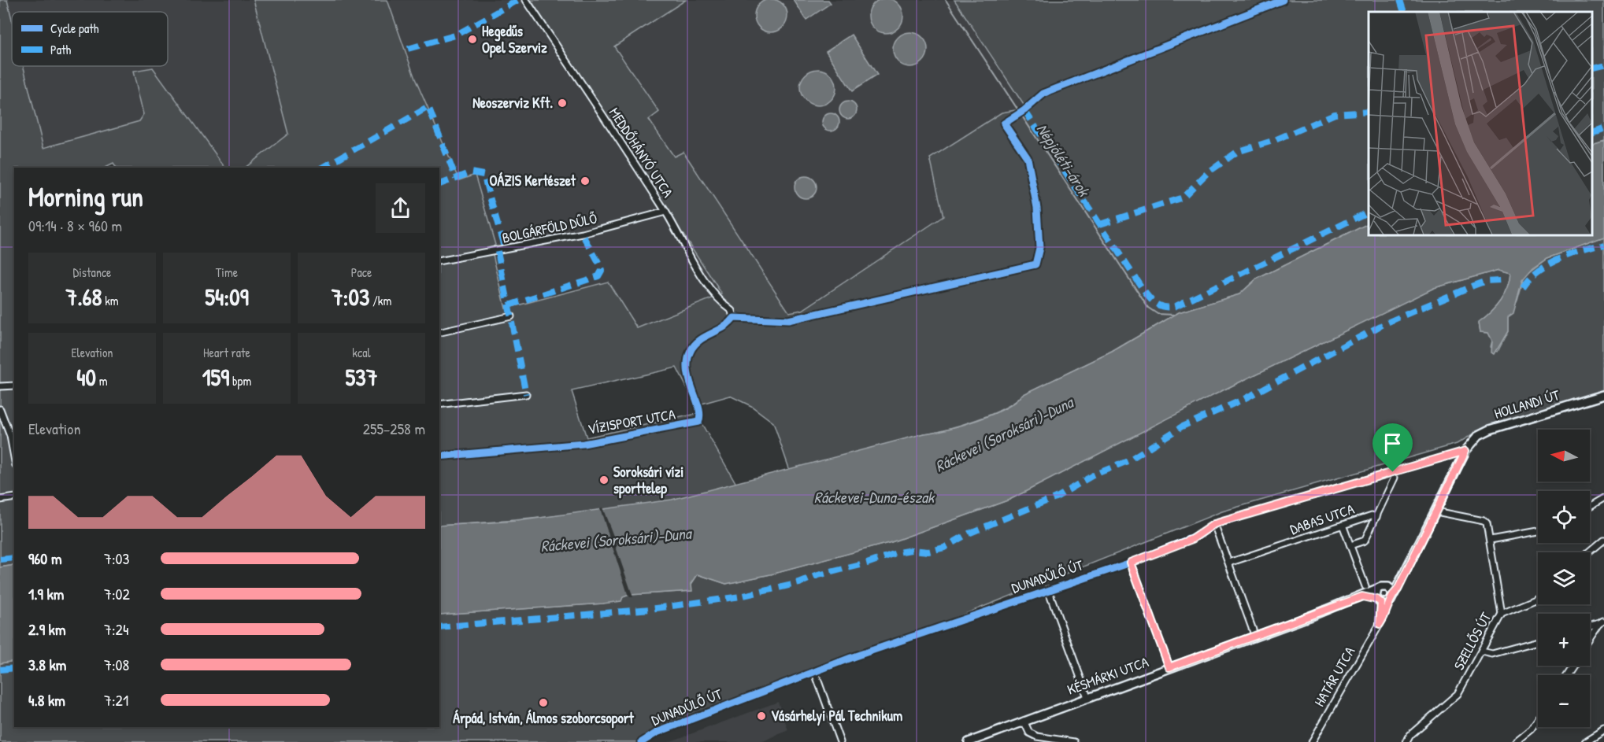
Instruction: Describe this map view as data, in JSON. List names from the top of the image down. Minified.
{"streets":{"street":["MEDDŐHÁNYÓ UTCA","BOLGÁRFÖLD DŰLŐ","HOLLANDI ÚT","VÍZISPORT UTCA","DABAS UTCA","DUNADŰLŐ ÚT","SZELLŐS ÚT","KÉSMÁRKI UTCA","HATÁR UTCA"]},"crossings":[["MEDDŐHÁNYÓ UTCA","BOLGÁRFÖLD DŰLŐ"],["MEDDŐHÁNYÓ UTCA","VÍZISPORT UTCA"],["HOLLANDI ÚT","DUNADŰLŐ ÚT"],["DABAS UTCA","DUNADŰLŐ ÚT"]],"water":["Népjóléti-árok","Ráckevei (Soroksári)-Duna","Ráckevei-Duna-észak"],"places":["Hegedűs Opel Szerviz","Neoszerviz Kft.","OÁZIS Kertészet","Soroksári vízi sporttelep","Árpád, István, Álmos szoborcsoport","Vásárhelyi Pál Technikum"],"legend":["Cycle path","Path"],"north":"left","page":{"heading":["Morning run","09:14 · 8 × 960 m"],"stats":[["Distance","7.68 km"],["Time","54:09"],["Pace","7:03 /km"],["Elevation","40 m"],["Heart rate","159 bpm"],["kcal","537"]],"chart":["Elevation","255–258 m"],"map_buttons":["+","−"],"list":[{"name":"960 m","note":"7:03"},{"name":"1.9 km","note":"7:02"},{"name":"2.9 km","note":"7:24"},{"name":"3.8 km","note":"7:08"},{"name":"4.8 km","note":"7:21"}]}}
